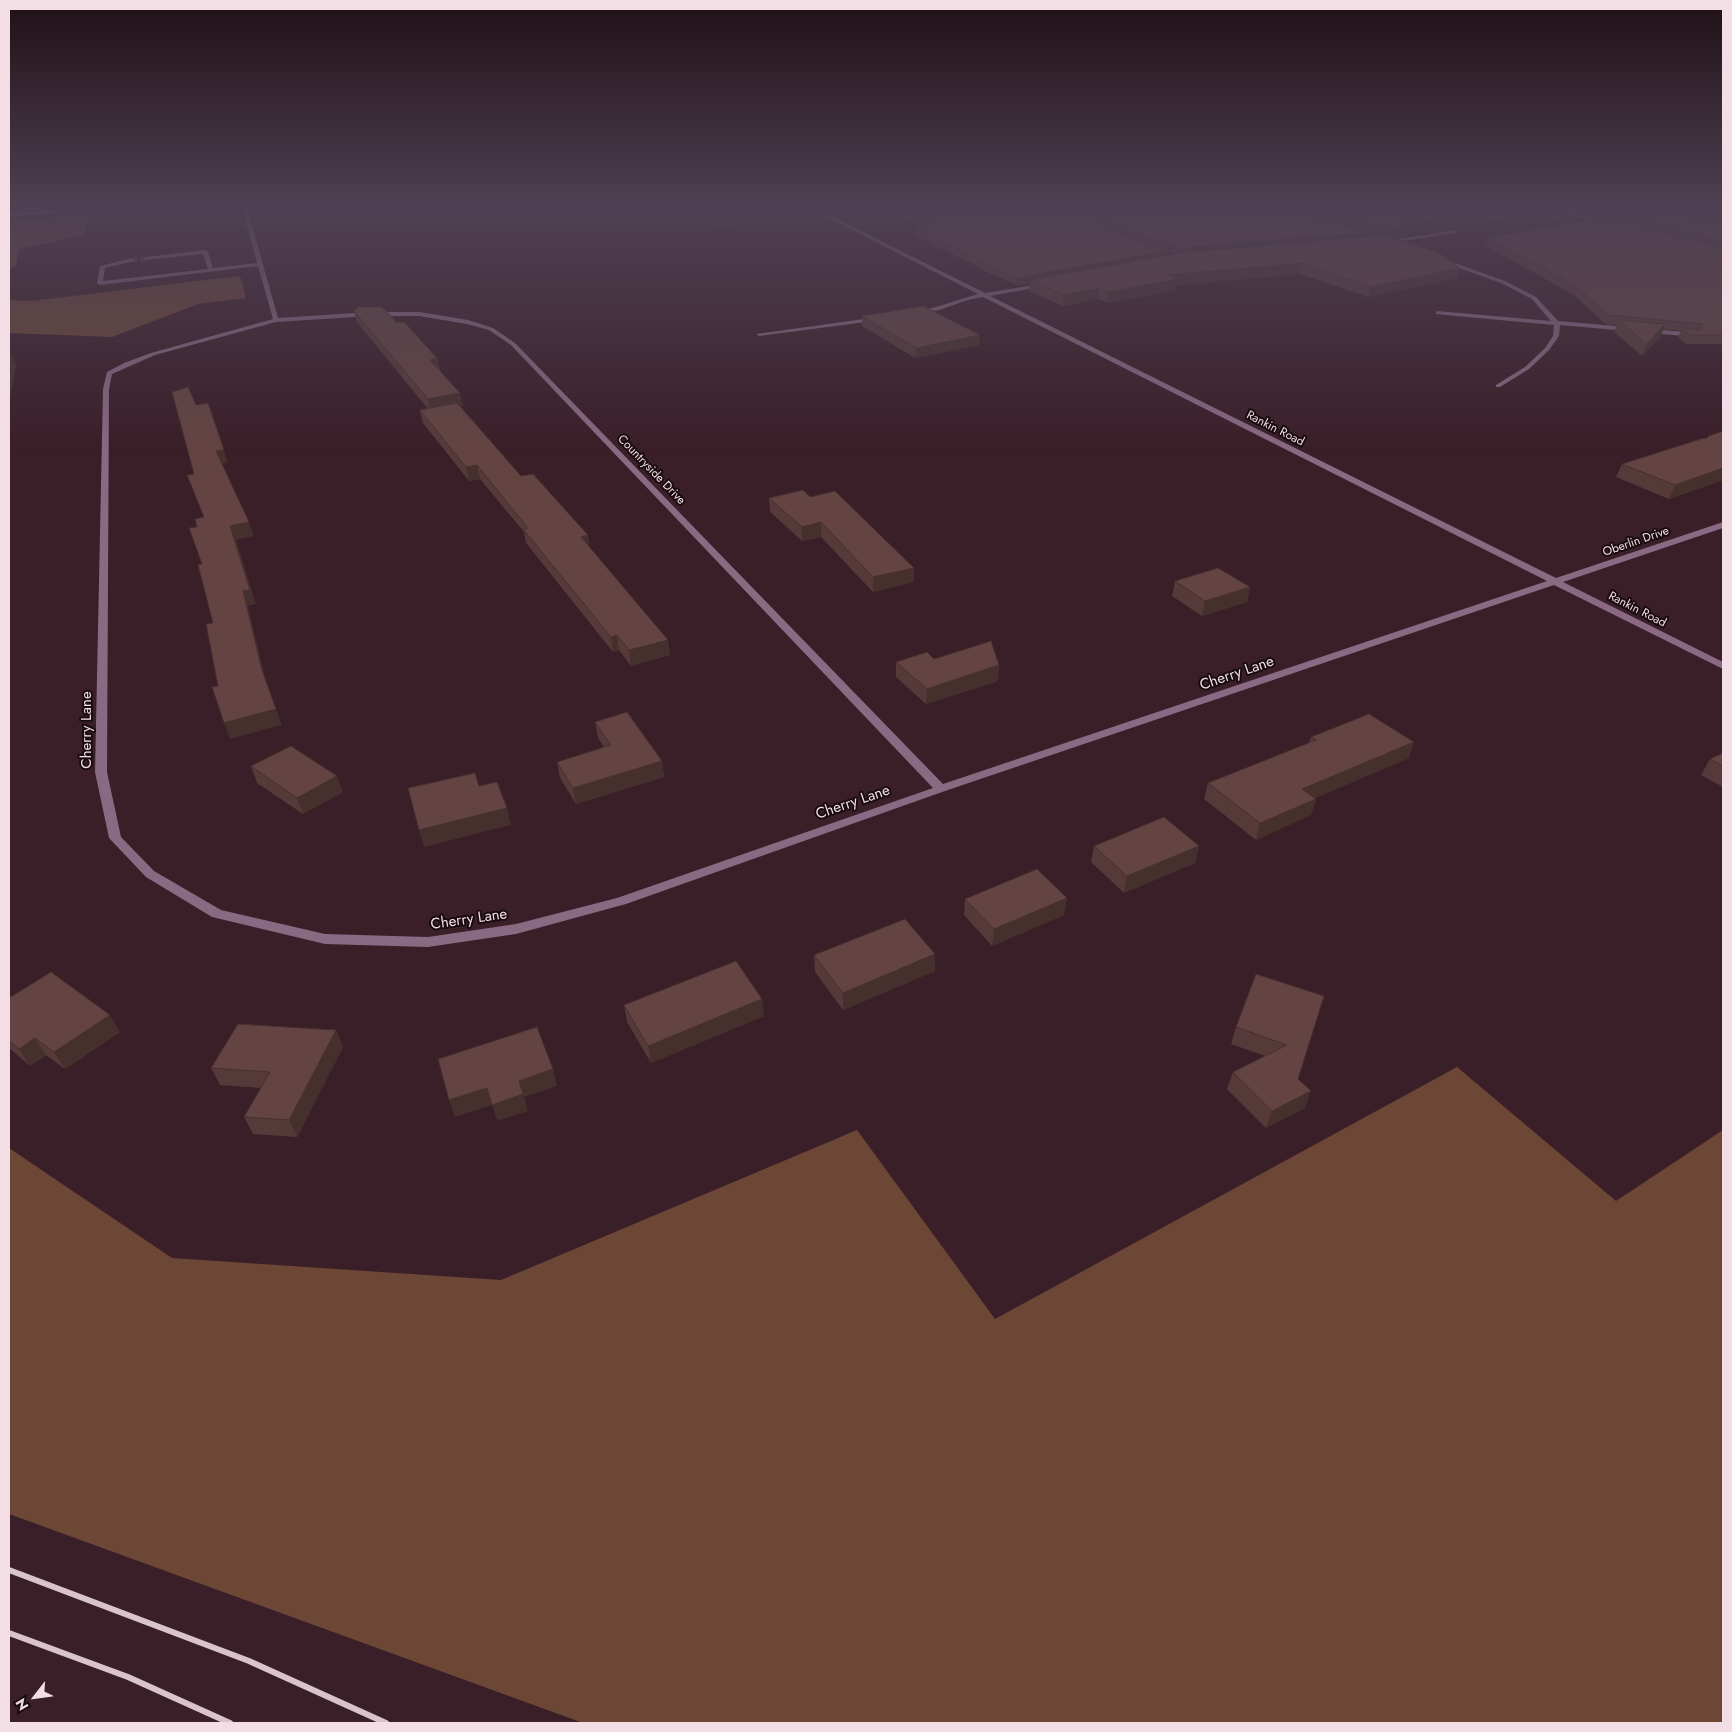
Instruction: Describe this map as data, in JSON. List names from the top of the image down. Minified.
{"streets":{"street":["Rankin Road","Countryside Drive","Oberlin Drive","Cherry Lane"]},"crossings":[["Rankin Road","Oberlin Drive"],["Rankin Road","Cherry Lane"],["Countryside Drive","Cherry Lane"],["Oberlin Drive","Cherry Lane"]],"north":"bottom left"}
